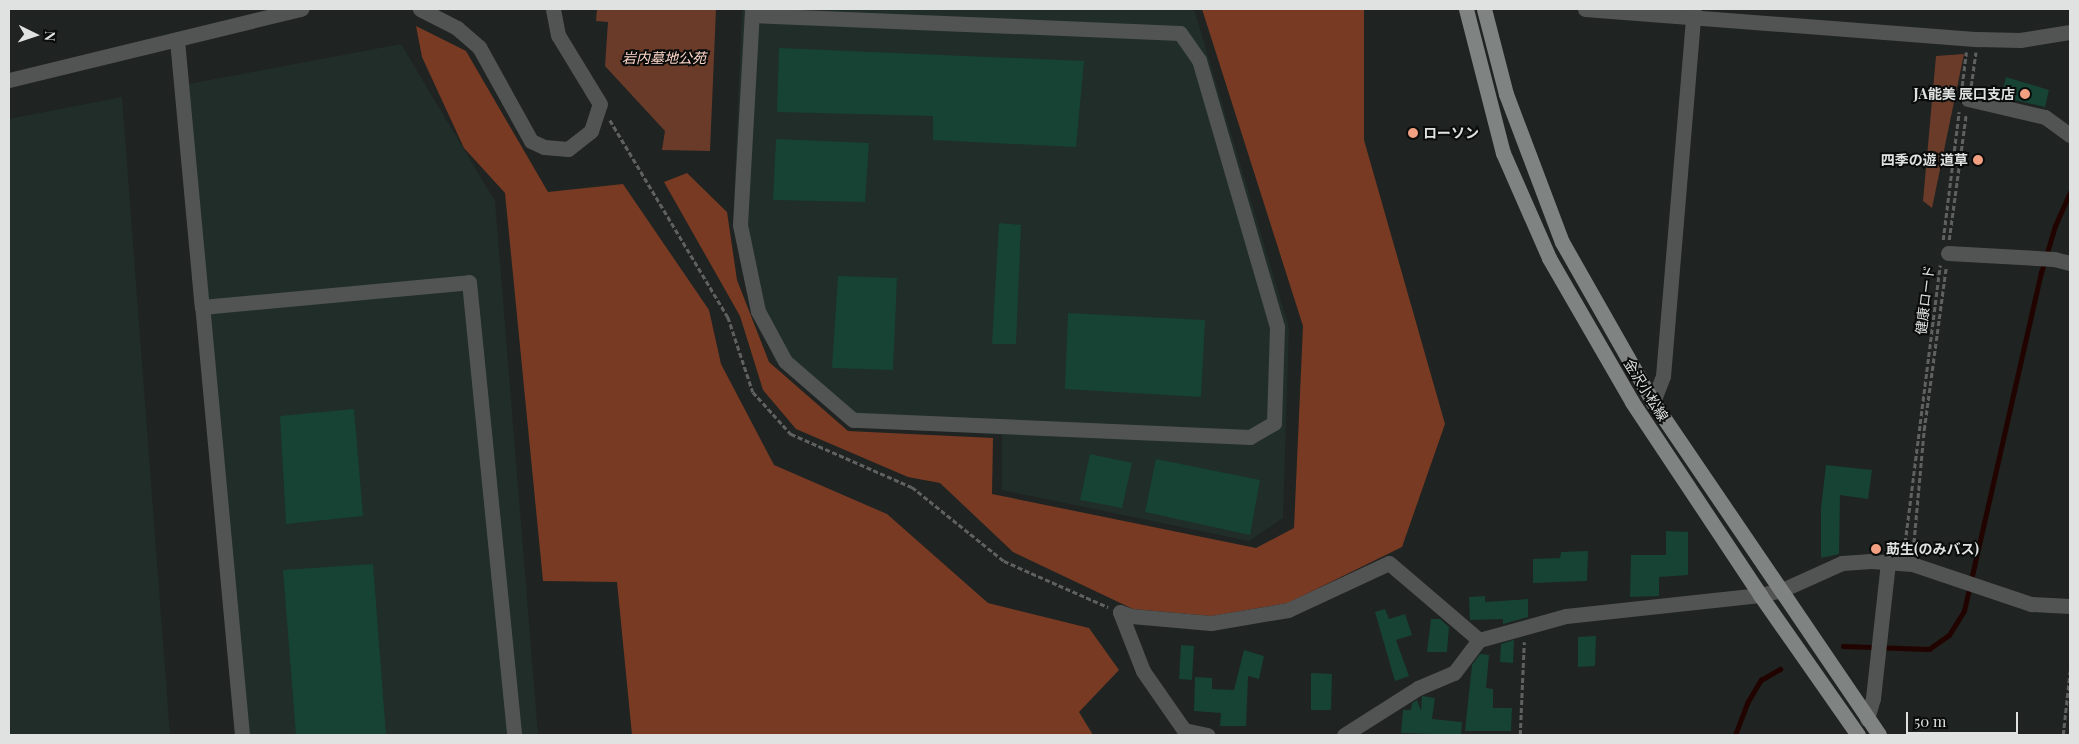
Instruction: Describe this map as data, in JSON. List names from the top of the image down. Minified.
{"streets":{"main road":["金沢小松線"],"path":["健康ロード"]},"parks":["岩内墓地公苑"],"places":["JA能美 辰口支店","ローソン","四季の遊 道草","莇生(のみバス)"],"scale_bar":"50 m","north":"right"}
